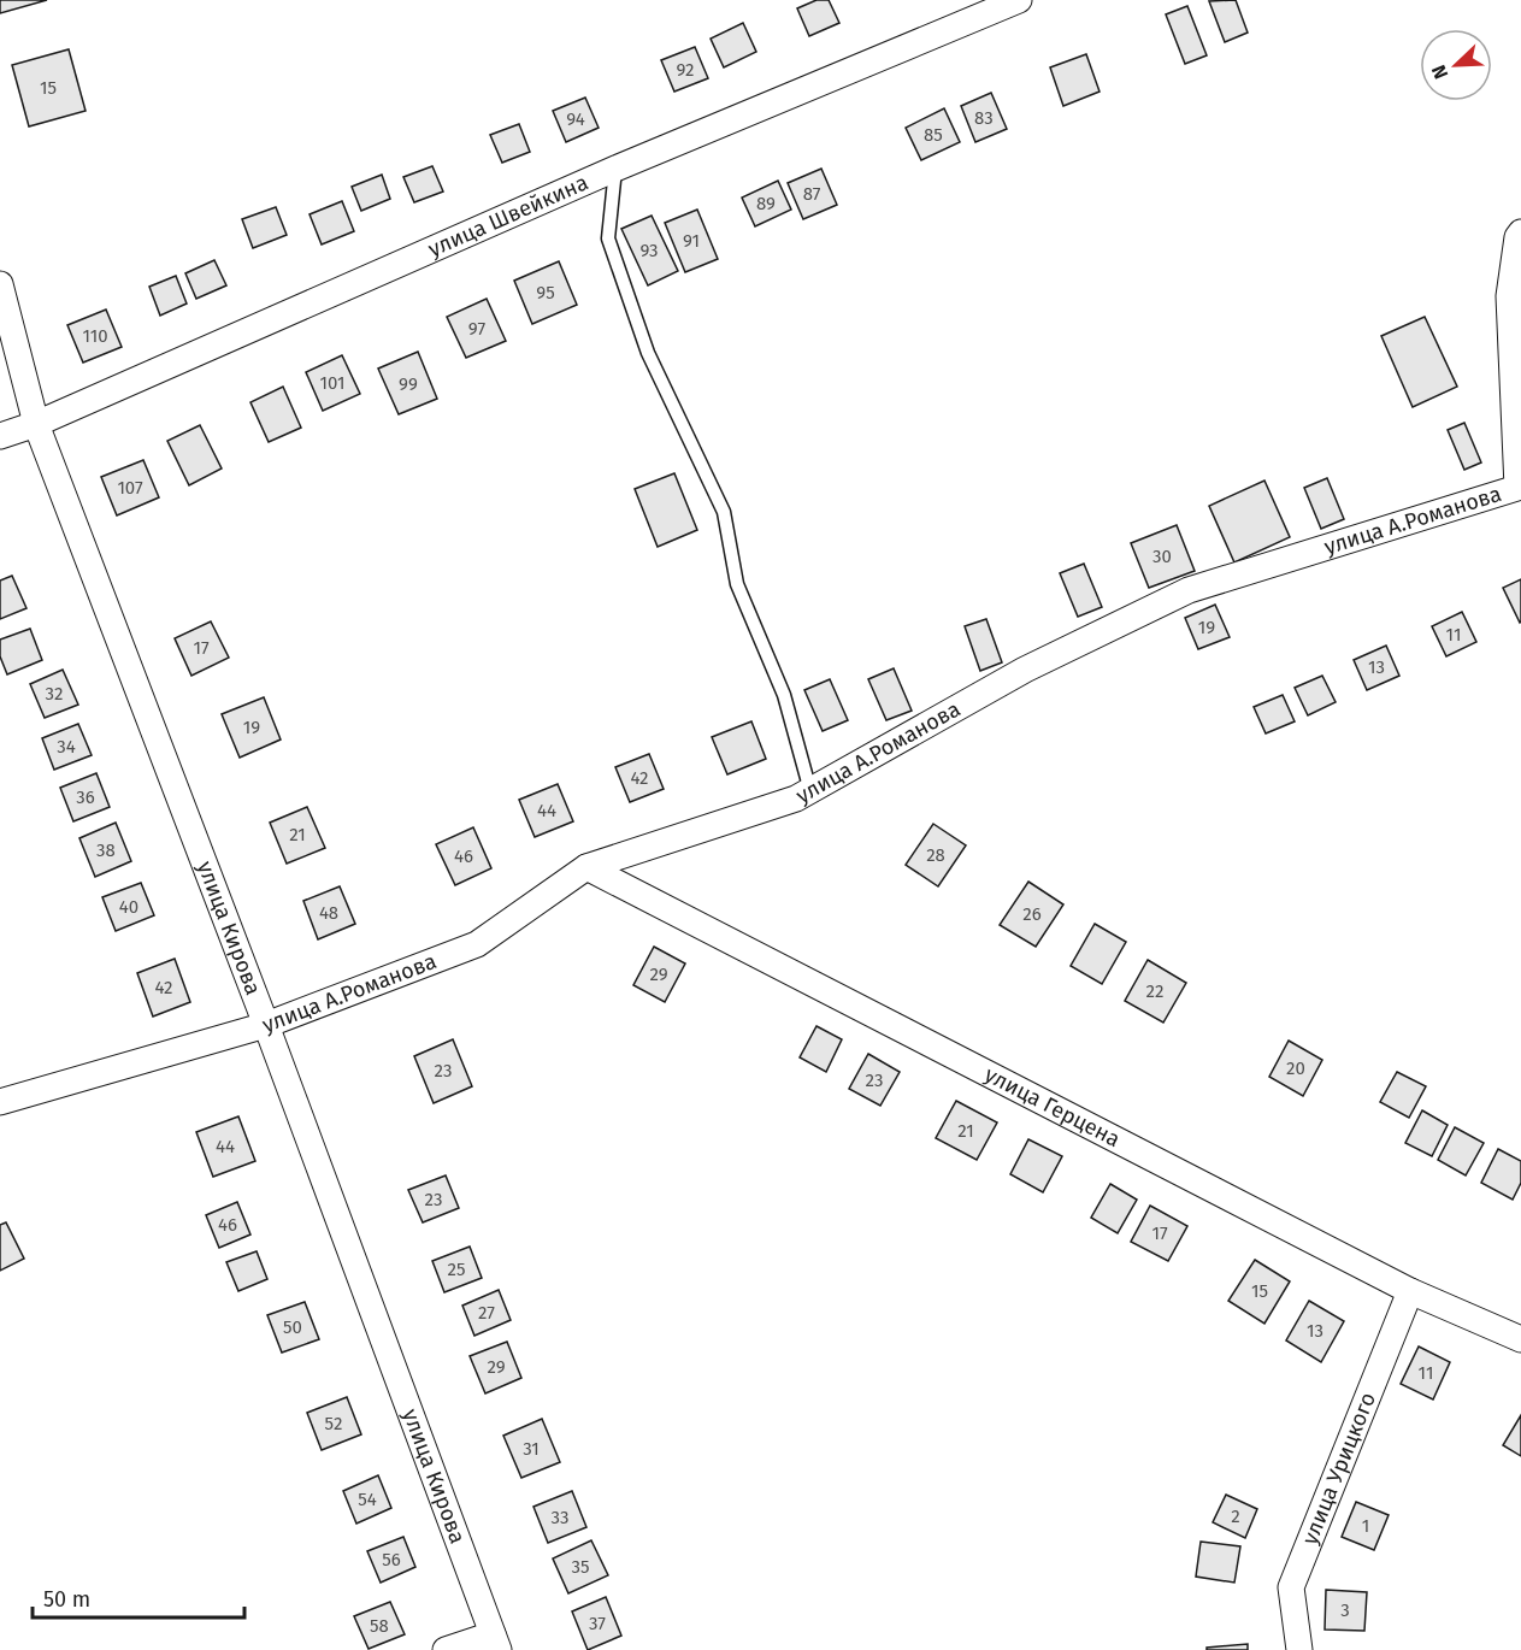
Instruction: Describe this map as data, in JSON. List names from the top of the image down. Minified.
{"streets":{"street":["улица Швейкина","улица А.Романова","улица Кирова","улица Герцена","улица Урицкого"]},"crossings":[["улица Швейкина","улица Кирова"],["улица А.Романова","улица Кирова"],["улица А.Романова","улица Герцена"],["улица Герцена","улица Урицкого"]],"house_numbers":["92","15","83","94","85","87","89","91","93","95","97","110","101","99","107","30","19","11","17","13","32","19","34","42","36","44","21","38","28","46","40","48","26","29","42","22","20","23","23","21","44","23","46","17","25","15","27","50","13","29","11","52","31","54","2","33","1","56","35","3","37","58"],"scale_bar":"50 m","north":"bottom left"}
